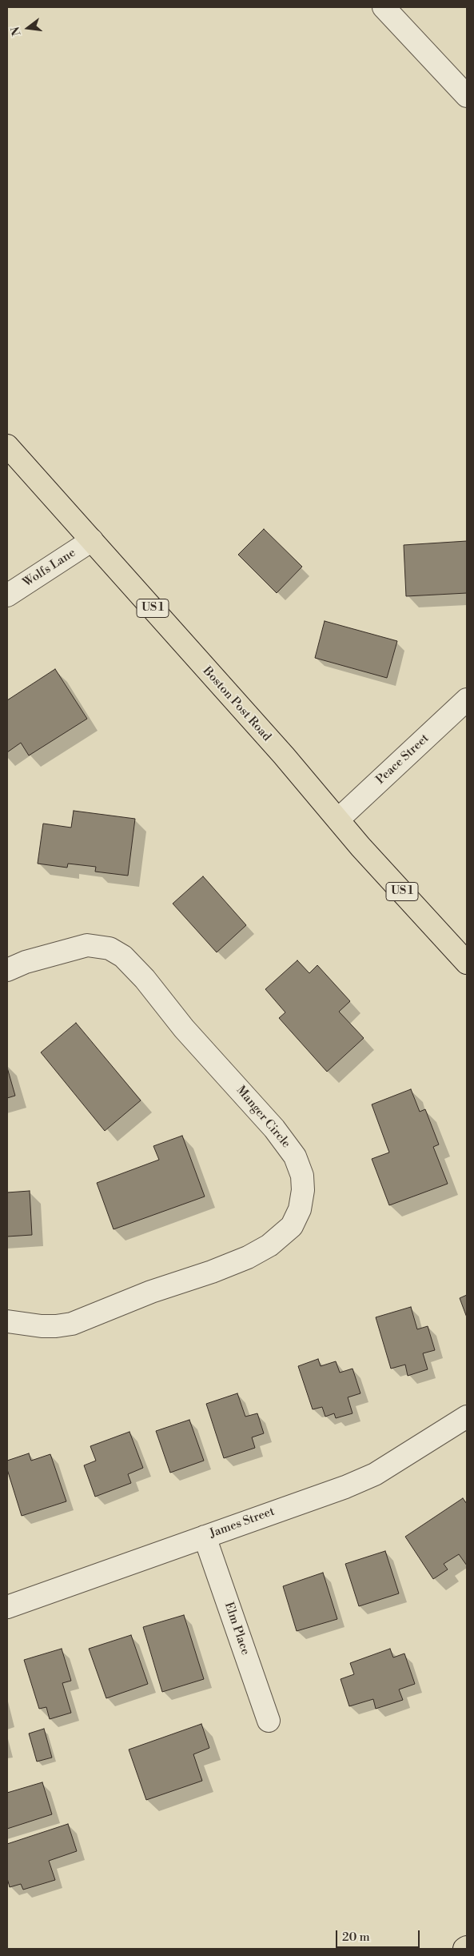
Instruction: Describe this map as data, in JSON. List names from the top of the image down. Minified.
{"streets":{"main road":["US 1","Boston Post Road"],"street":["Wolfs Lane","Peace Street","Manger Circle","James Street","Elm Place"]},"crossings":[["Wolfs Lane","Boston Post Road"],["Boston Post Road","Peace Street"],["James Street","Elm Place"]],"scale_bar":"20 m","north":"left"}
